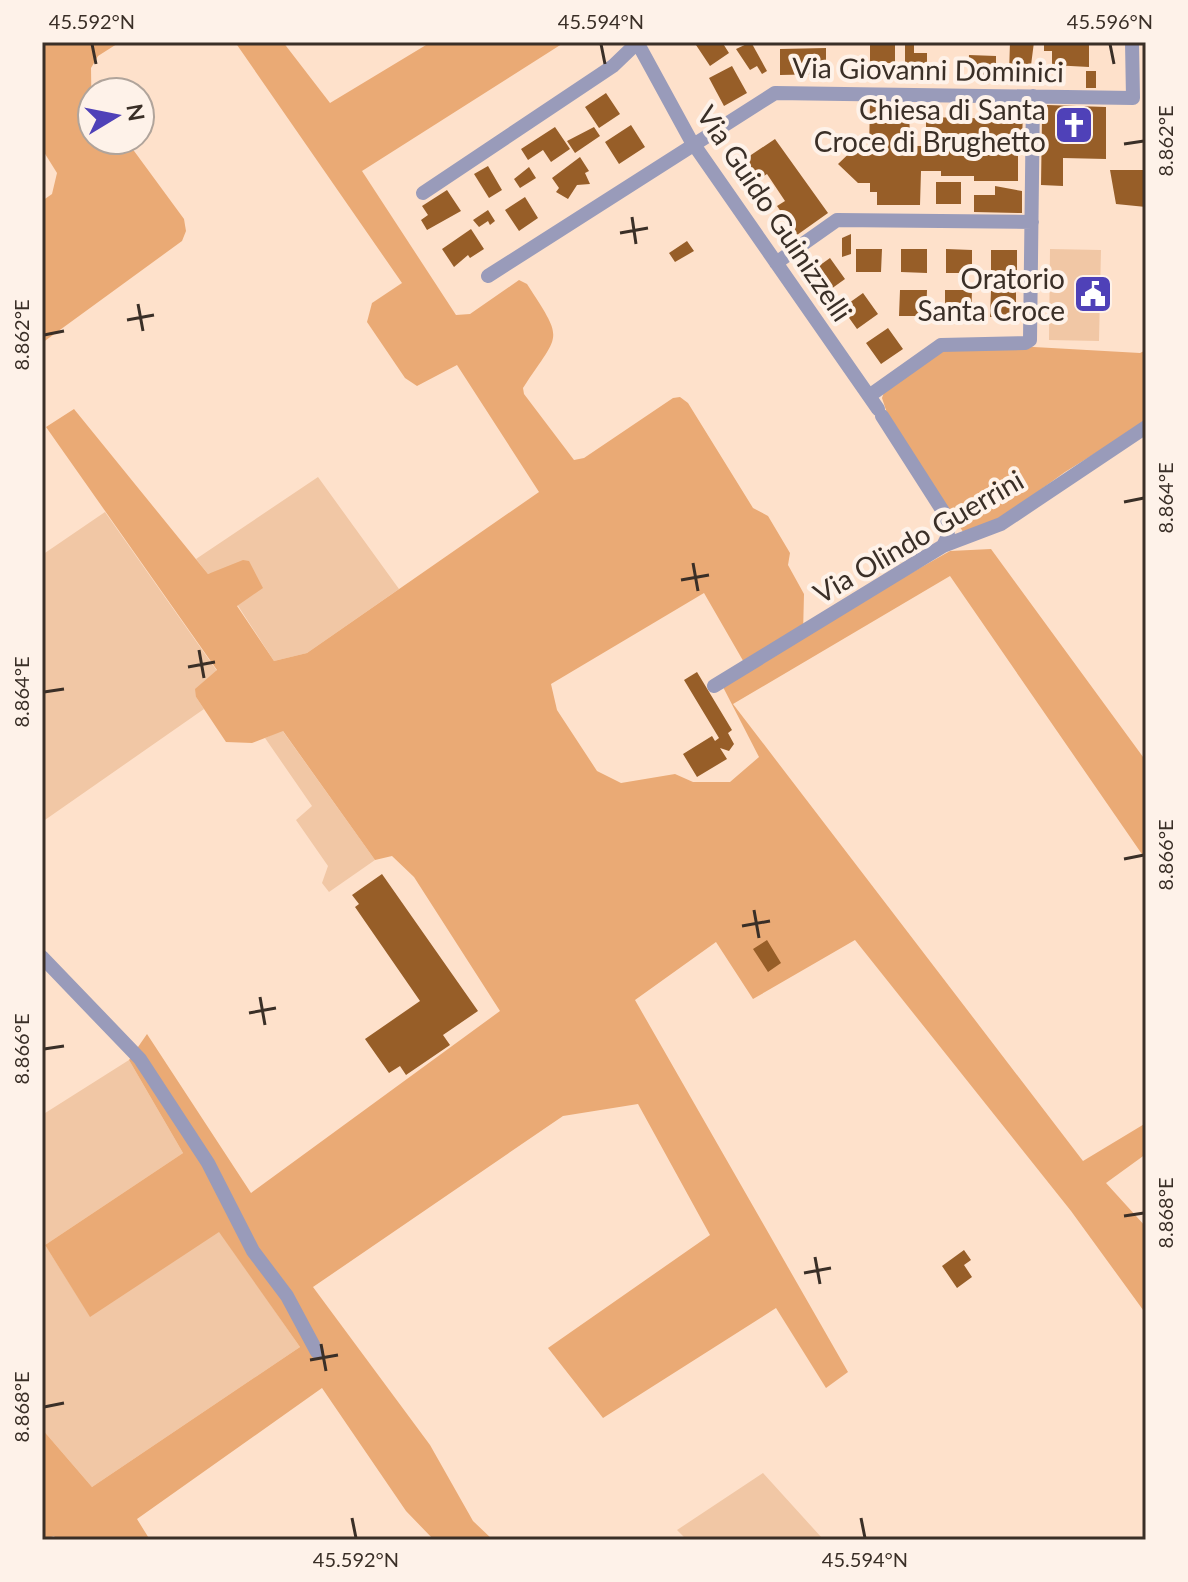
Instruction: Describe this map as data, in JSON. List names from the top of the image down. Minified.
{"streets":{"street":["Via Giovanni Dominici","Via Guido Guinizzelli","Via Olindo Guerrini"]},"crossings":[["Via Giovanni Dominici","Via Guido Guinizzelli"],["Via Guido Guinizzelli","Via Olindo Guerrini"]],"places":{"church":["Chiesa di Santa Croce di Brughetto"],"public building":["Oratorio Santa Croce"]},"north":"right","coordinates":["45.592°N","45.594°N","45.596°N","8.862°E","8.864°E","8.866°E","8.868°E"]}
